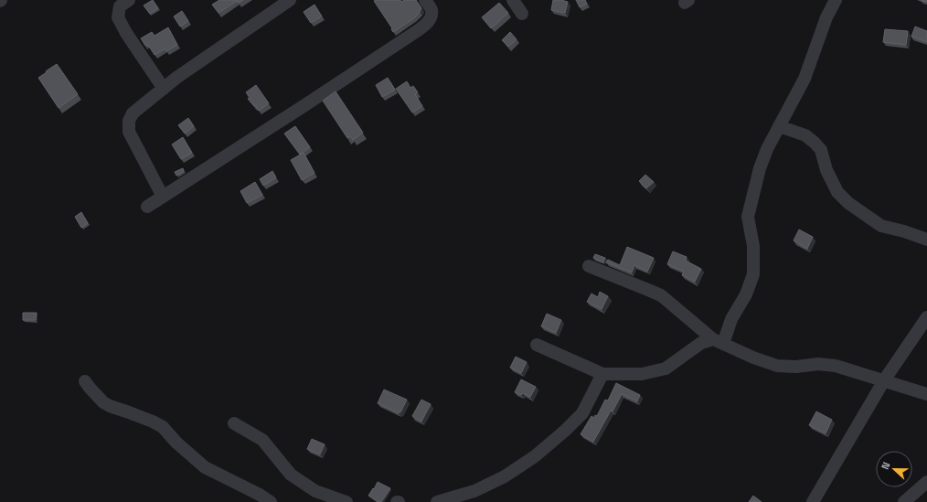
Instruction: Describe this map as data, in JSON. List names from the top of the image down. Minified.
{"north":"left"}
